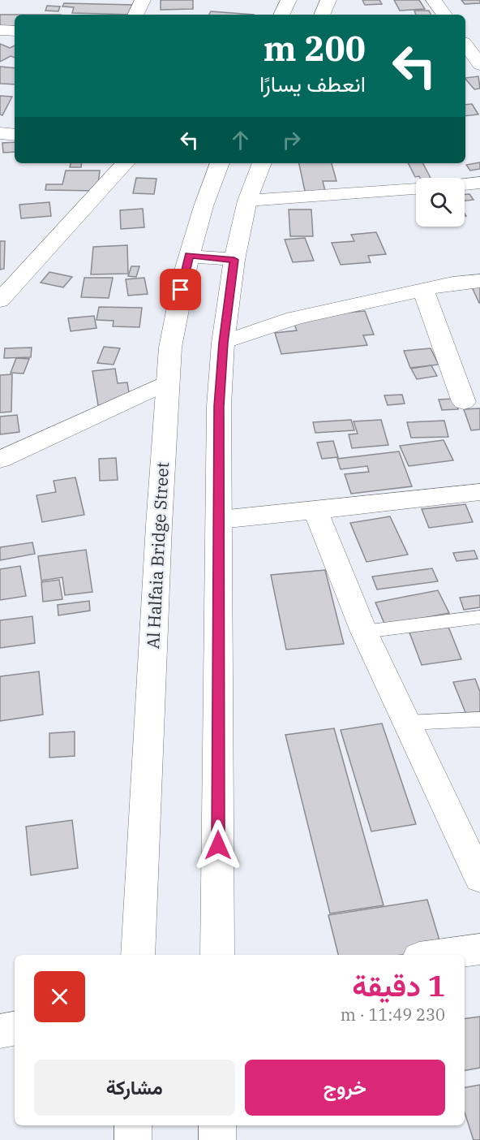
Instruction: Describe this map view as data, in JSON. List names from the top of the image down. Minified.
{"streets":{"main road":["Al Halfaia Bridge Street"]},"page":{"turn":["200 m","انعطف يسارًا"],"heading":["1 دقيقة","230 m · 11:49"],"buttons":["خروج","مشاركة"]}}
